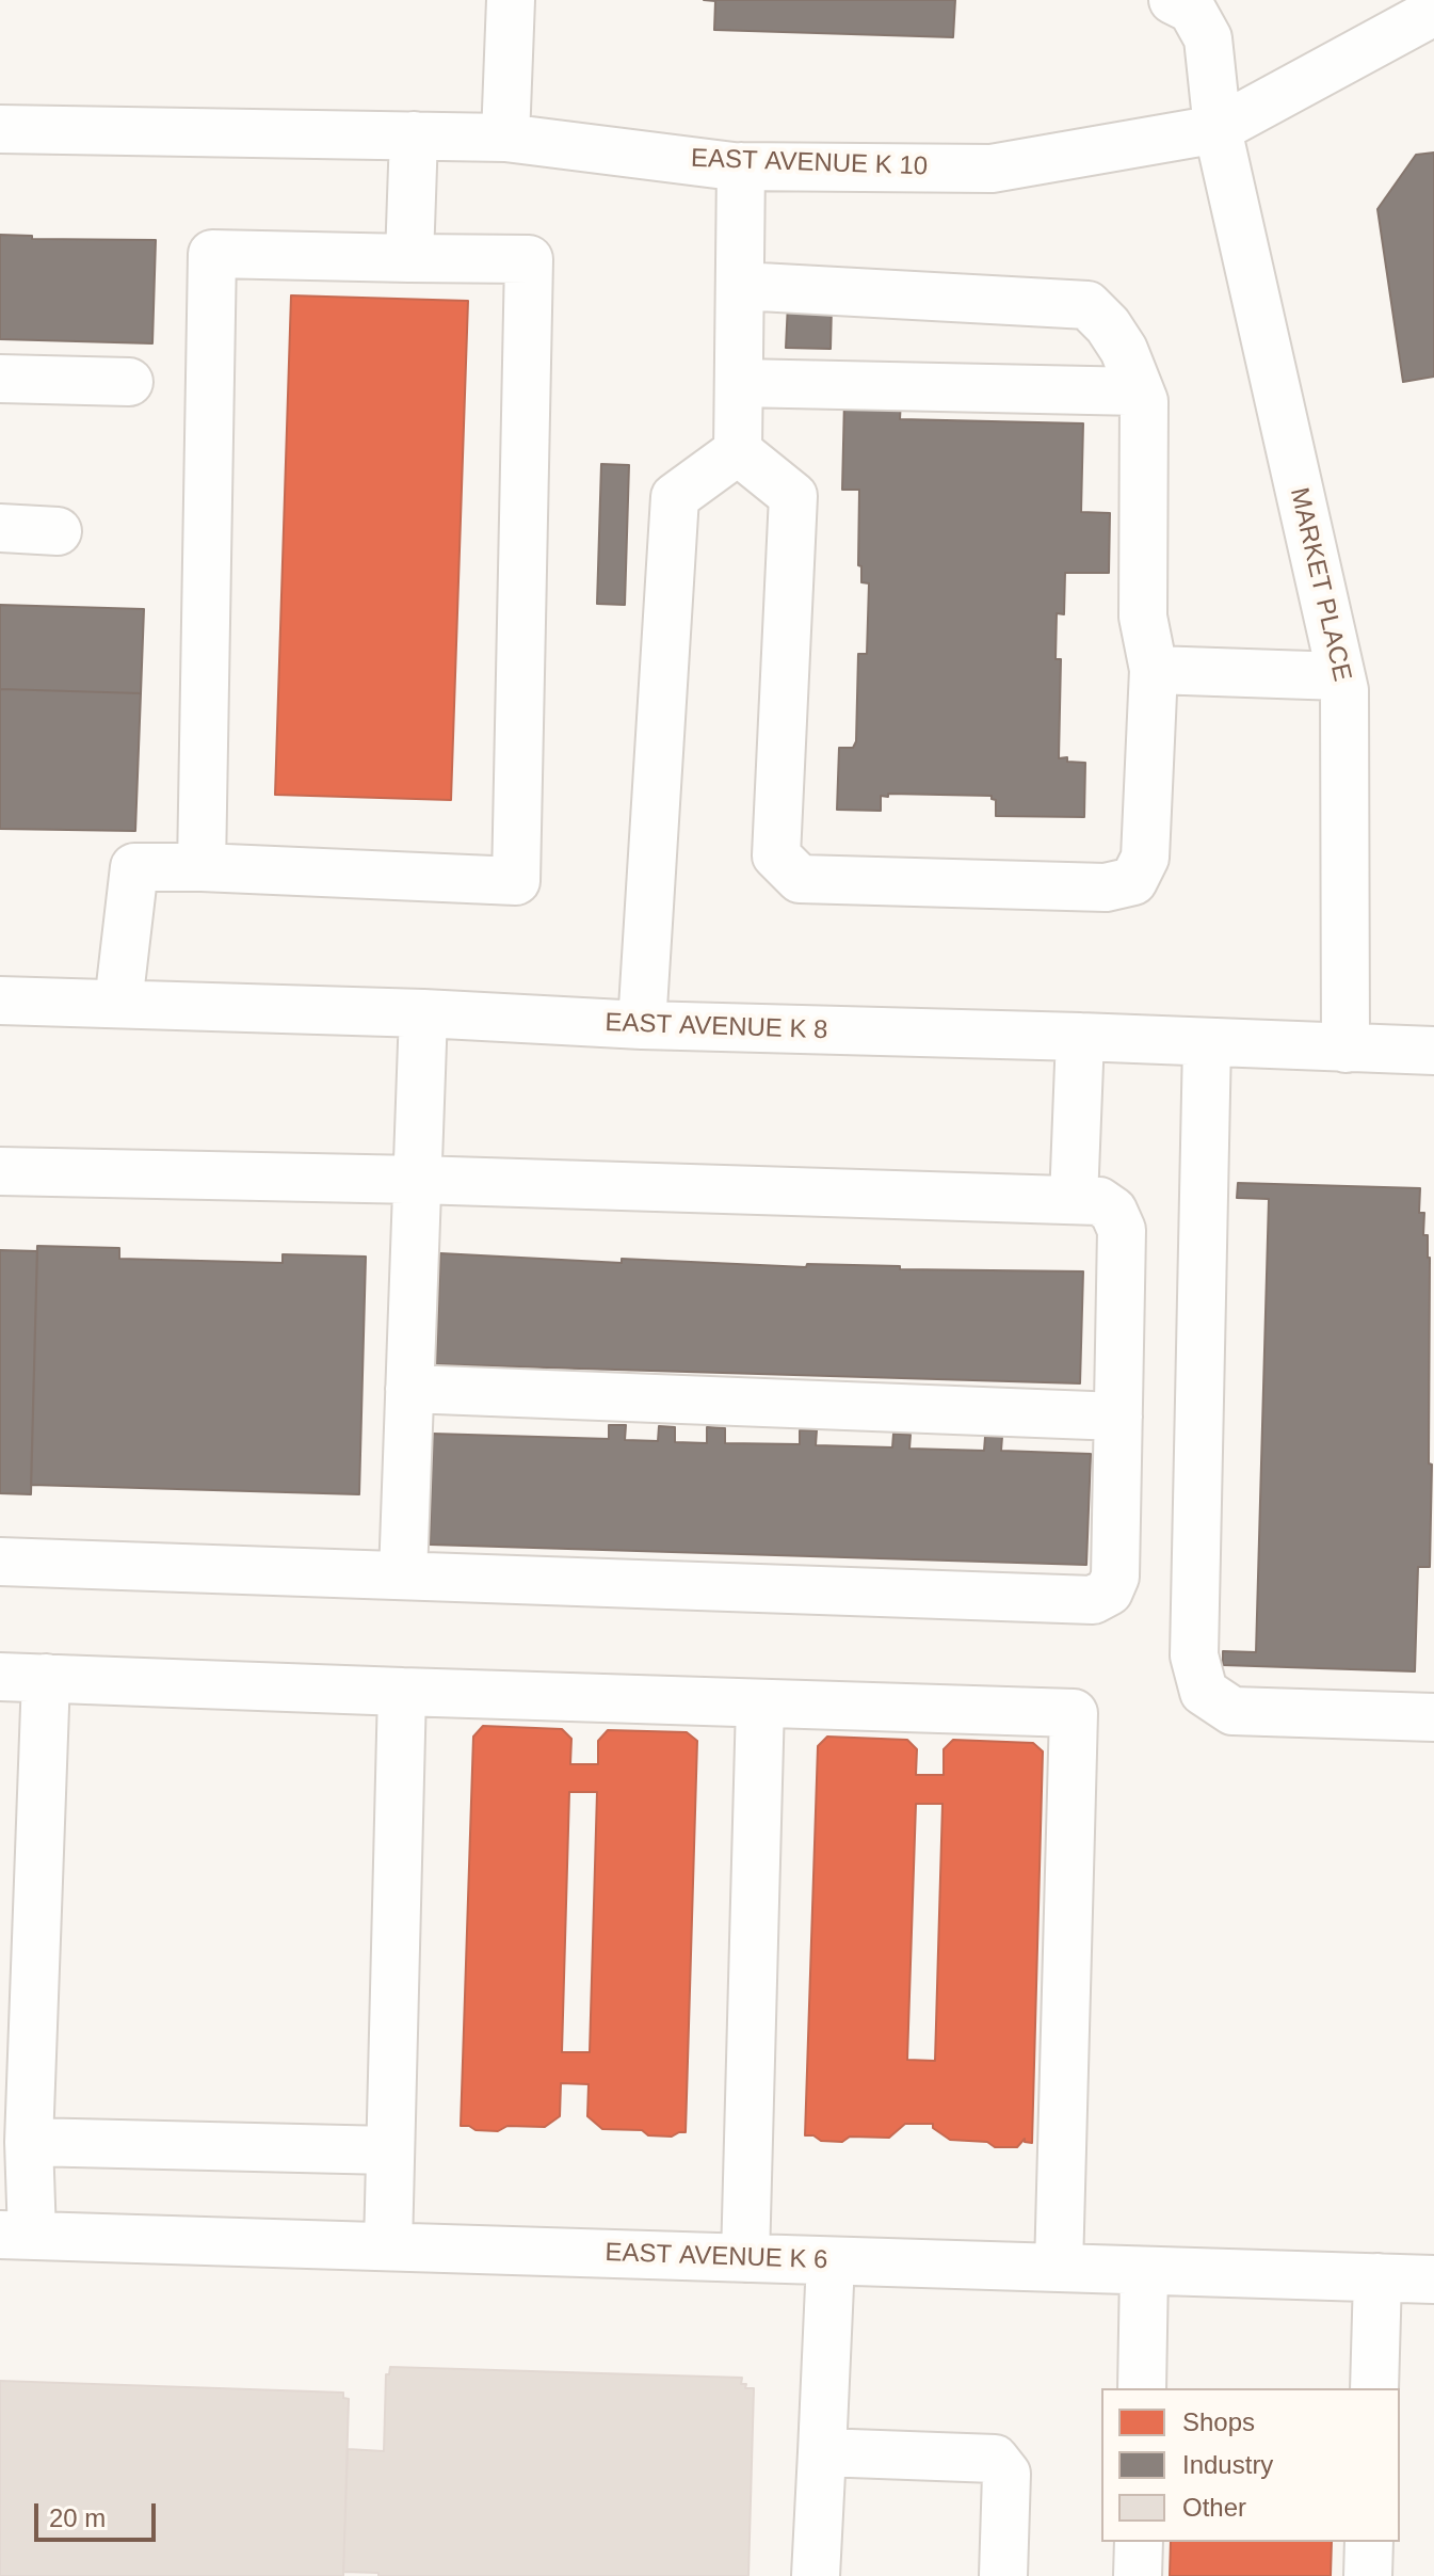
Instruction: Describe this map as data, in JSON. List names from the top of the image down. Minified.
{"streets":{"street":["EAST AVENUE K 10","MARKET PLACE","EAST AVENUE K 8","EAST AVENUE K 6"]},"crossings":[["EAST AVENUE K 10","MARKET PLACE"],["MARKET PLACE","EAST AVENUE K 8"]],"legend":["Shops","Industry","Other"],"scale_bar":"20 m"}
